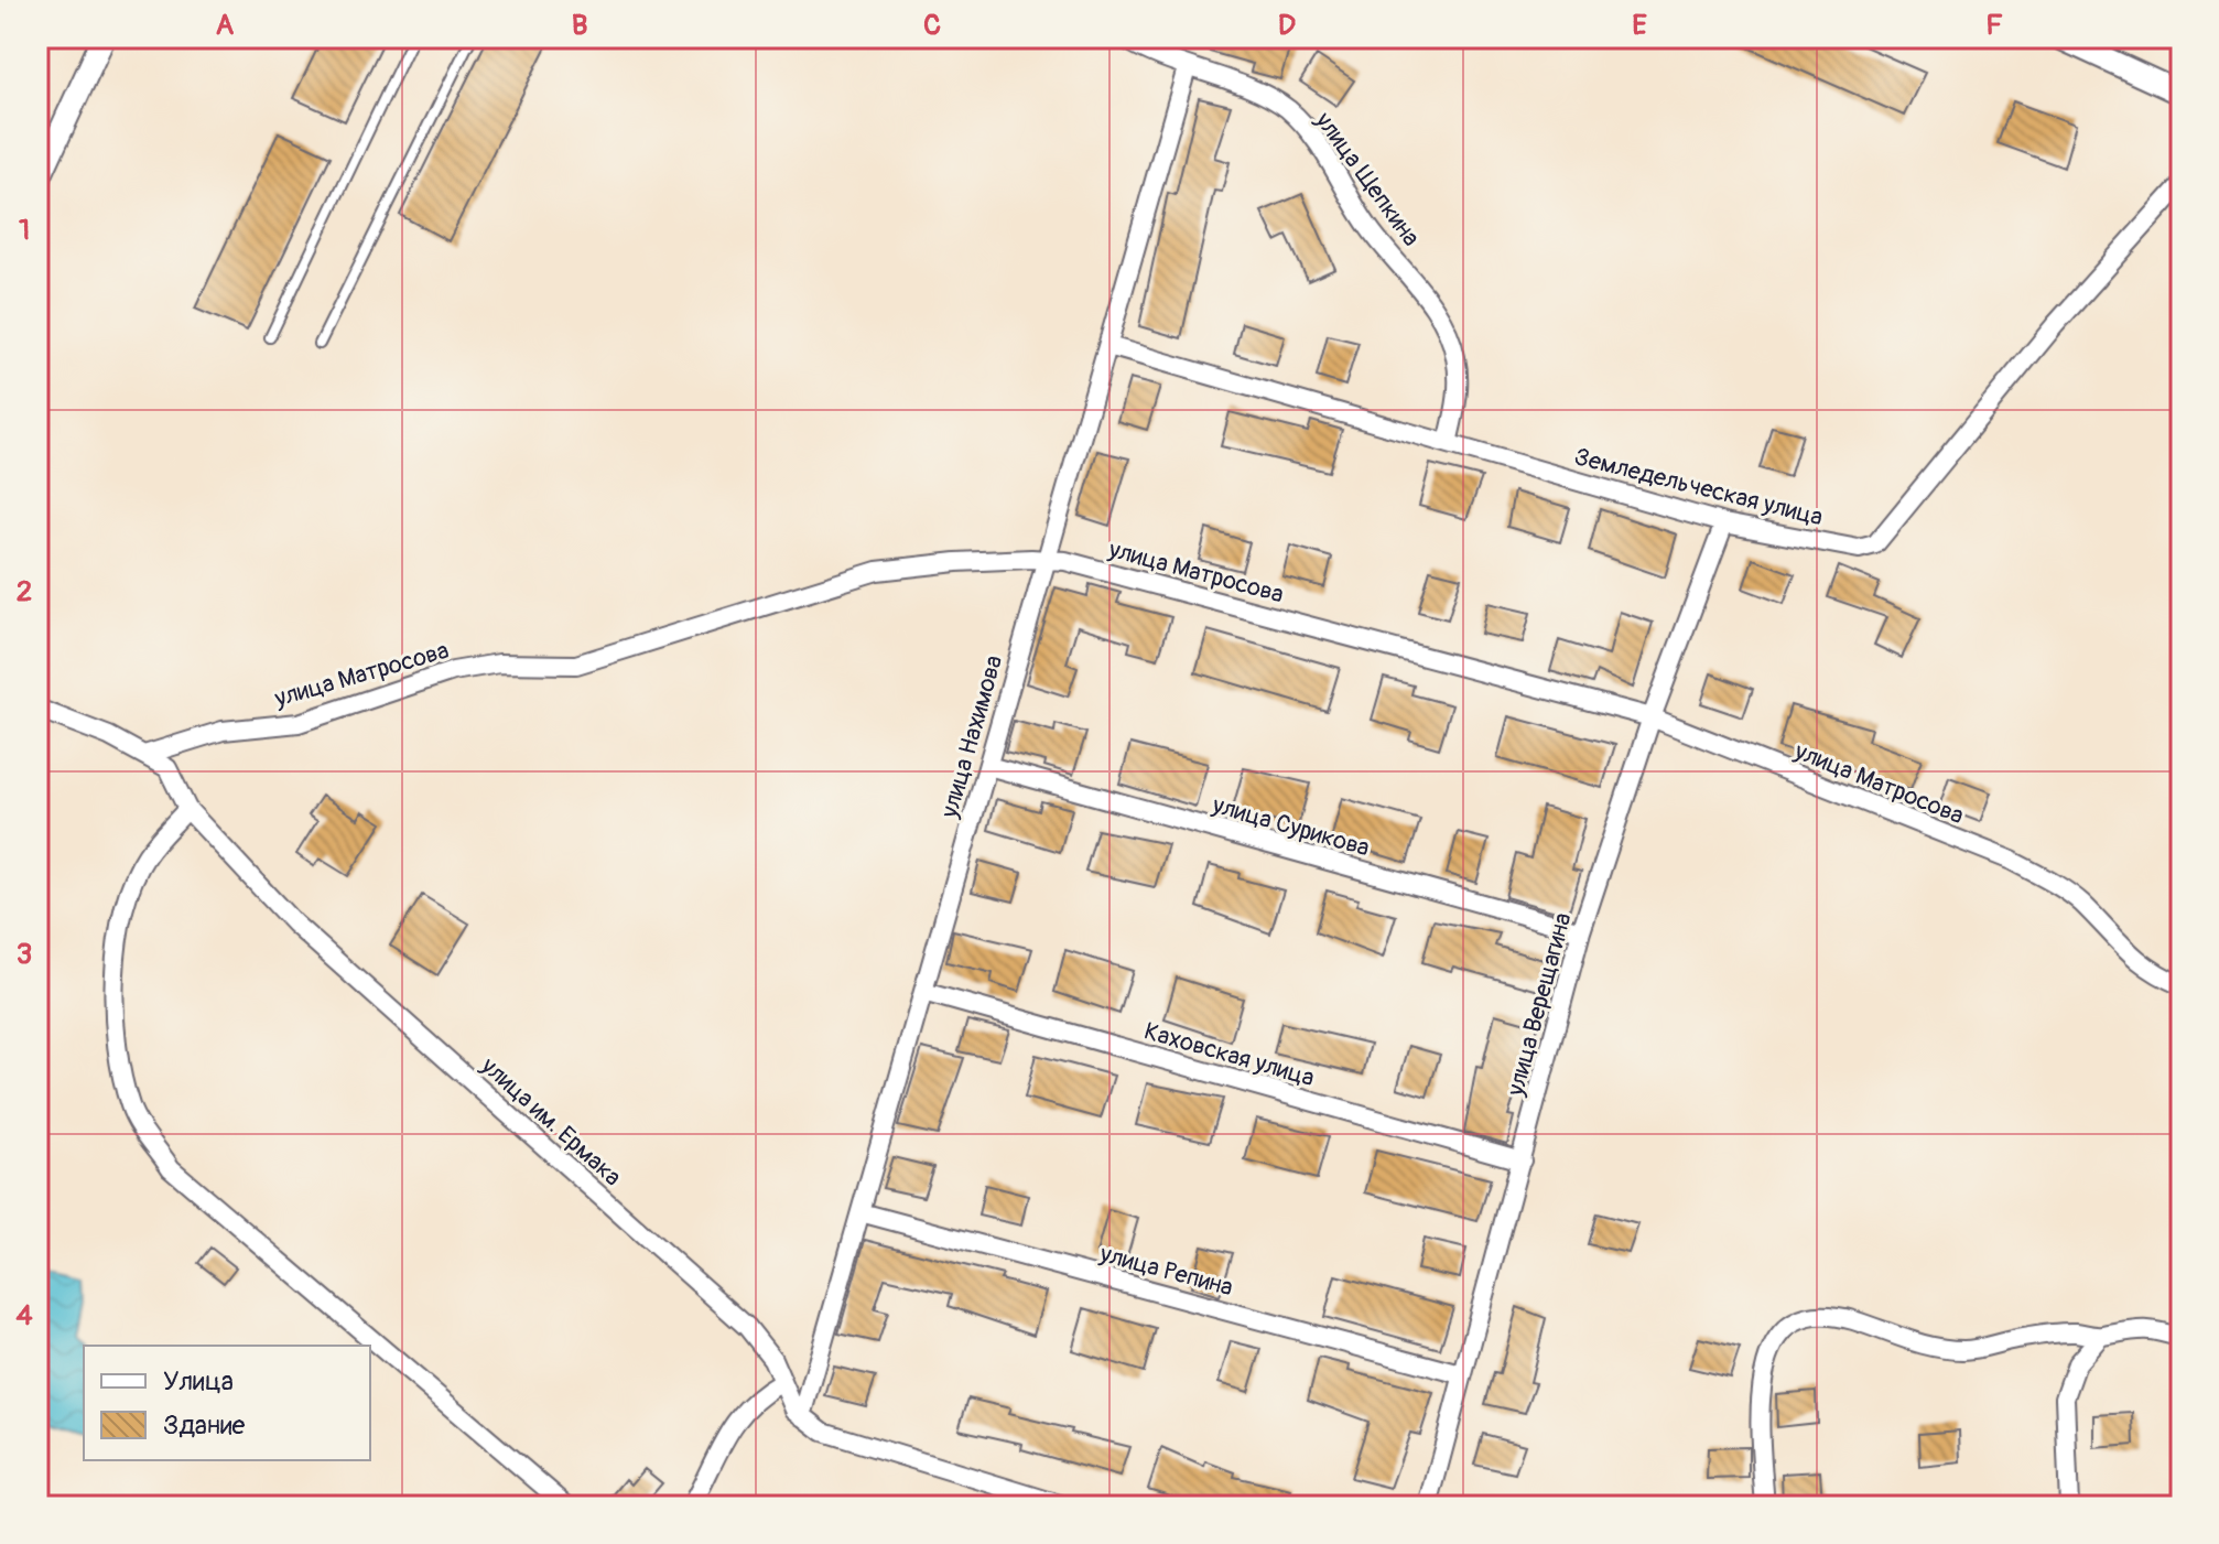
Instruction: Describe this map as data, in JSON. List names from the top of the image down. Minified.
{"streets":{"street":["улица Щепкина","Земледельческая улица","улица Матросова","улица Нахимова","улица Сурикова","улица Верещагина","Каховская улица","улица им. Ермака","улица Репина"]},"crossings":[["улица Щепкина","Земледельческая улица"],["улица Щепкина","улица Нахимова"],["Земледельческая улица","улица Нахимова"],["Земледельческая улица","улица Верещагина"],["улица Матросова","улица Нахимова"],["улица Матросова","улица Верещагина"],["улица Матросова","улица им. Ермака"],["улица Нахимова","улица Сурикова"],["улица Нахимова","Каховская улица"],["улица Нахимова","улица им. Ермака"],["улица Нахимова","улица Репина"],["улица Сурикова","улица Верещагина"],["улица Верещагина","Каховская улица"],["улица Верещагина","улица Репина"]],"legend":["Улица","Здание"],"grid":{"columns":["A","B","C","D","E","F"],"rows":["1","2","3","4"]}}
